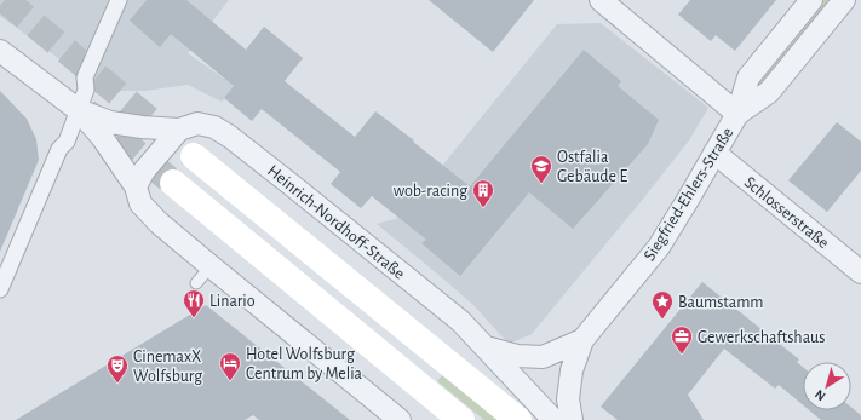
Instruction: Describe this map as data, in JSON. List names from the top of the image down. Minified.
{"streets":{"street":["Siegfried-Ehlers-Straße","Schlosserstraße","Heinrich-Nordhoff-Straße"]},"crossings":[["Siegfried-Ehlers-Straße","Schlosserstraße"],["Siegfried-Ehlers-Straße","Heinrich-Nordhoff-Straße"]],"places":{"school or university":["Ostfalia Gebäude E"],"building":["wob-racing"],"restaurant":["Linario"],"place":["Baumstamm"],"office":["Gewerkschaftshaus"],"hotel":["Hotel Wolfsburg Centrum by Melia"],"theatre":["CinemaxX Wolfsburg"]},"north":"bottom left"}
